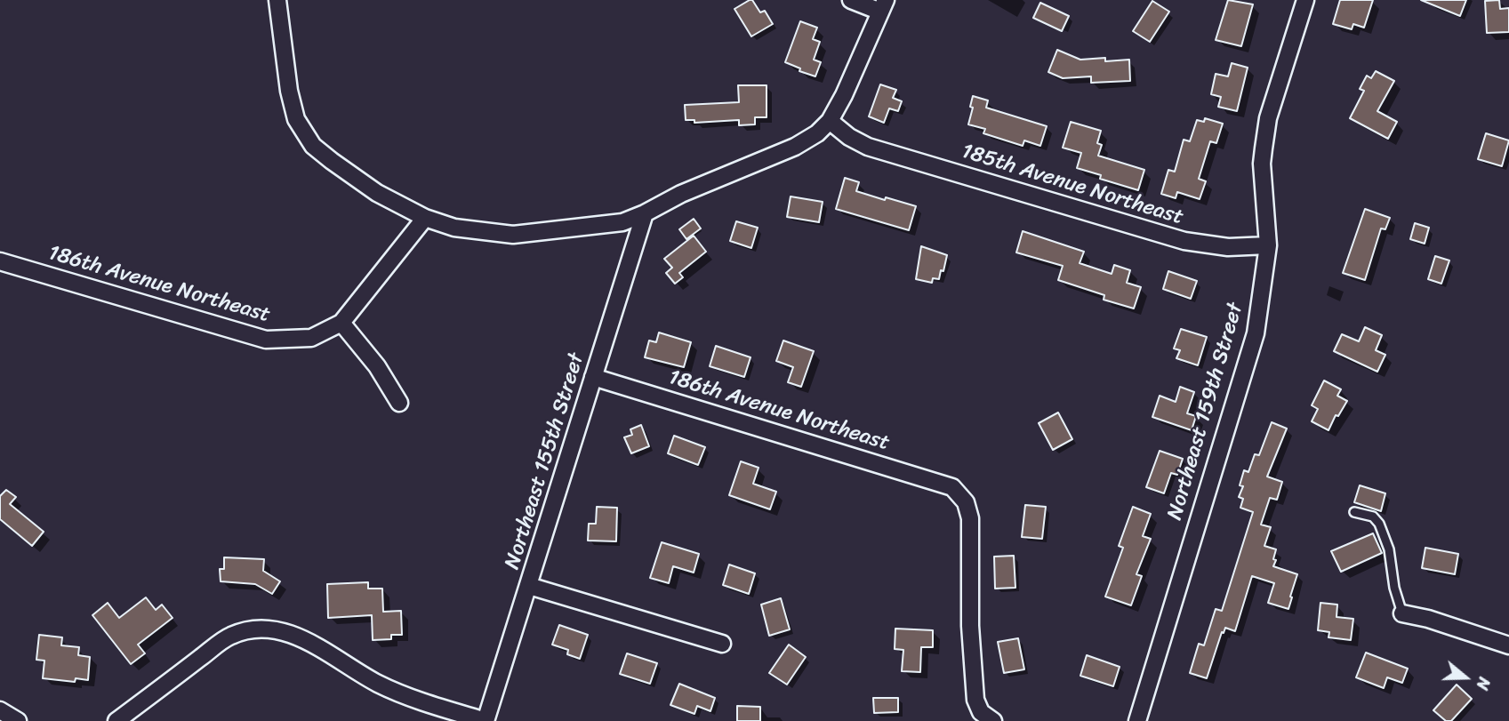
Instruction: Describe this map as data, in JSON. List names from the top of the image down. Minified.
{"streets":{"street":["185th Avenue Northeast","186th Avenue Northeast","Northeast 159th Street","Northeast 155th Street"]},"crossings":[["185th Avenue Northeast","Northeast 159th Street"],["186th Avenue Northeast","Northeast 155th Street"]],"north":"right"}
